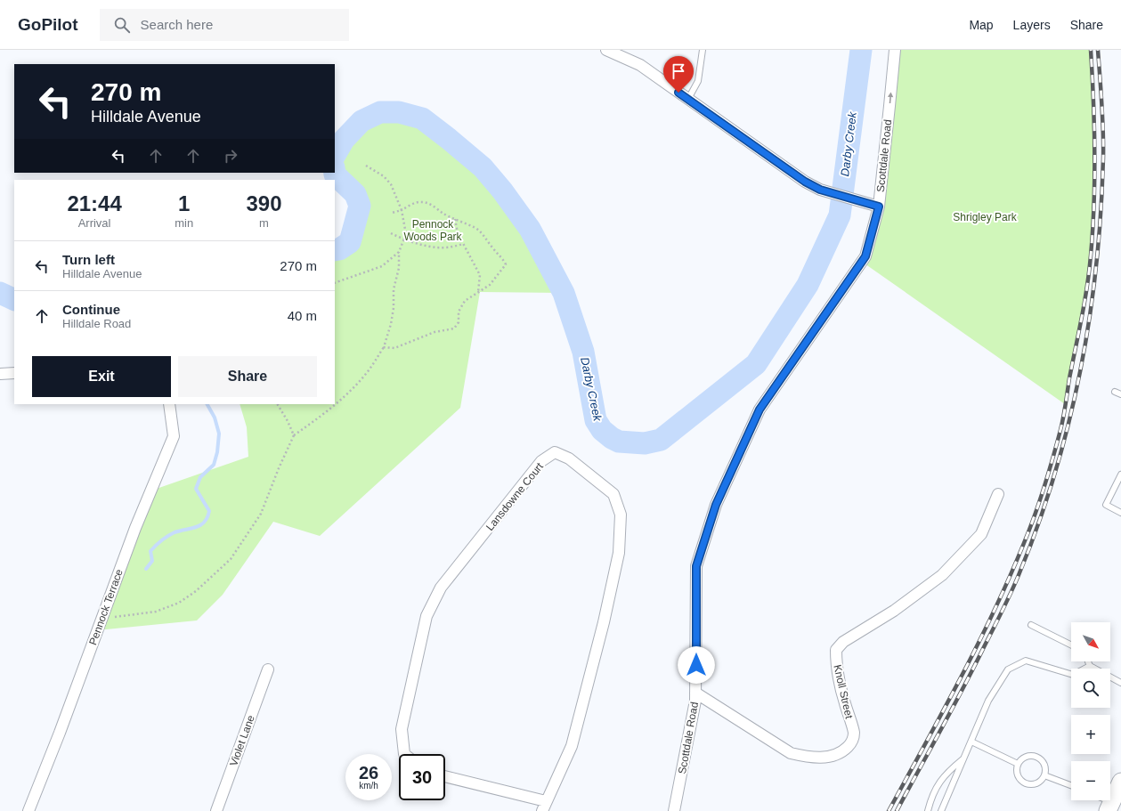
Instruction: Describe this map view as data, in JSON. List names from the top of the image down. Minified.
{"streets":{"street":["Scottdale Road","Lansdowne Court","Pennock Terrace","Knoll Street","Violet Lane"]},"crossings":[["Scottdale Road","Knoll Street"]],"water":["Darby Creek"],"parks":["Shrigley Park","Pennock Woods Park"],"north":"bottom right","page":{"header":"GoPilot","search":"Search here","nav":["Map","Layers","Share"],"turn":["270 m","Hilldale Avenue"],"eta":["21:44","Arrival","1","min","390","m"],"list":[{"name":"Turn left","note":"Hilldale Avenue","value":"270 m"},{"name":"Continue","note":"Hilldale Road","value":"40 m"}],"buttons":["Exit","Share"],"map_buttons":["+","−"],"speed":"26 km/h","limit":"30"}}
